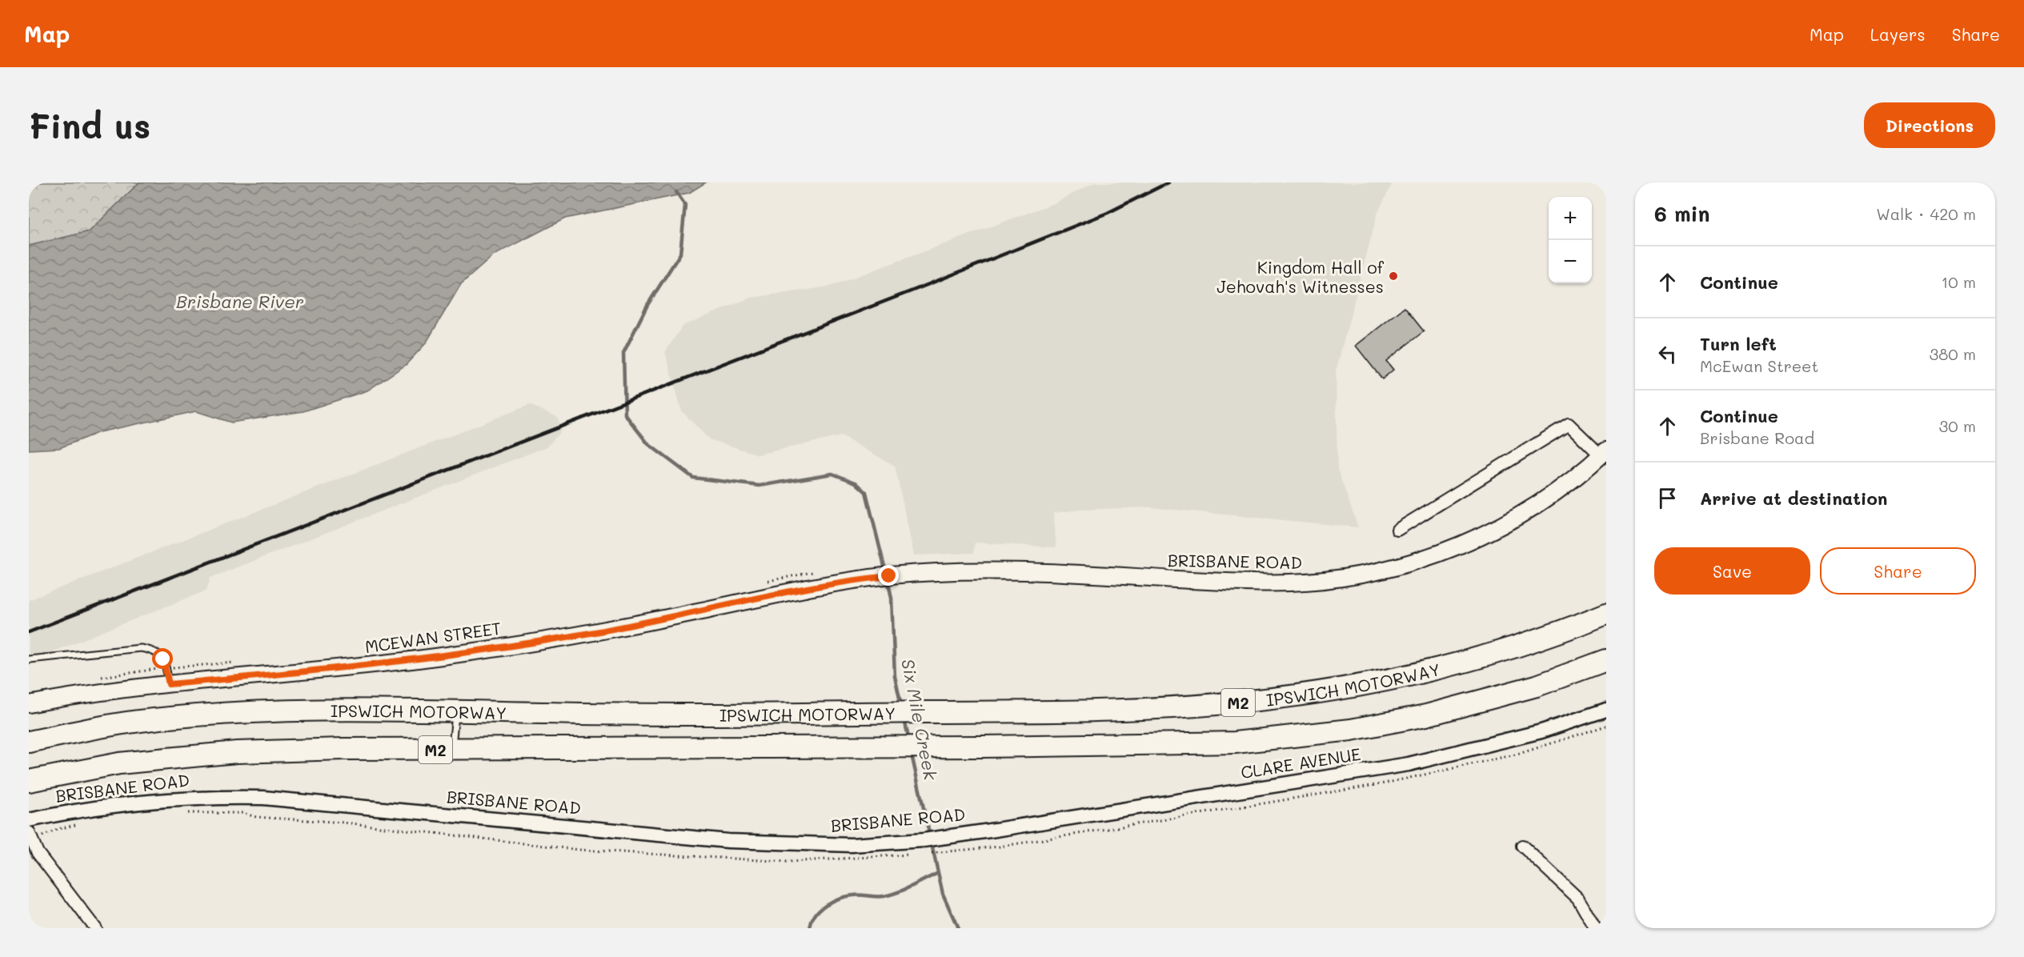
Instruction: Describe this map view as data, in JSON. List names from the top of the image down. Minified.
{"streets":{"highway":["IPSWICH MOTORWAY","M2"],"main road":["BRISBANE ROAD","MCEWAN STREET"],"street":["CLARE AVENUE"]},"crossings":[["BRISBANE ROAD","MCEWAN STREET"],["BRISBANE ROAD","CLARE AVENUE"]],"water":["Brisbane River","Six Mile Creek"],"places":["Kingdom Hall of Jehovah's Witnesses"],"page":{"header":"Map","nav":["Map","Layers","Share"],"buttons":["Directions",["Save","Share"]],"title":"Find us","heading":["6 min","Walk · 420 m"],"map_buttons":["+","−"],"list":[["Continue","10 m"],["Turn left","McEwan Street","380 m"],["Continue","Brisbane Road","30 m"],"Arrive at destination"]}}
